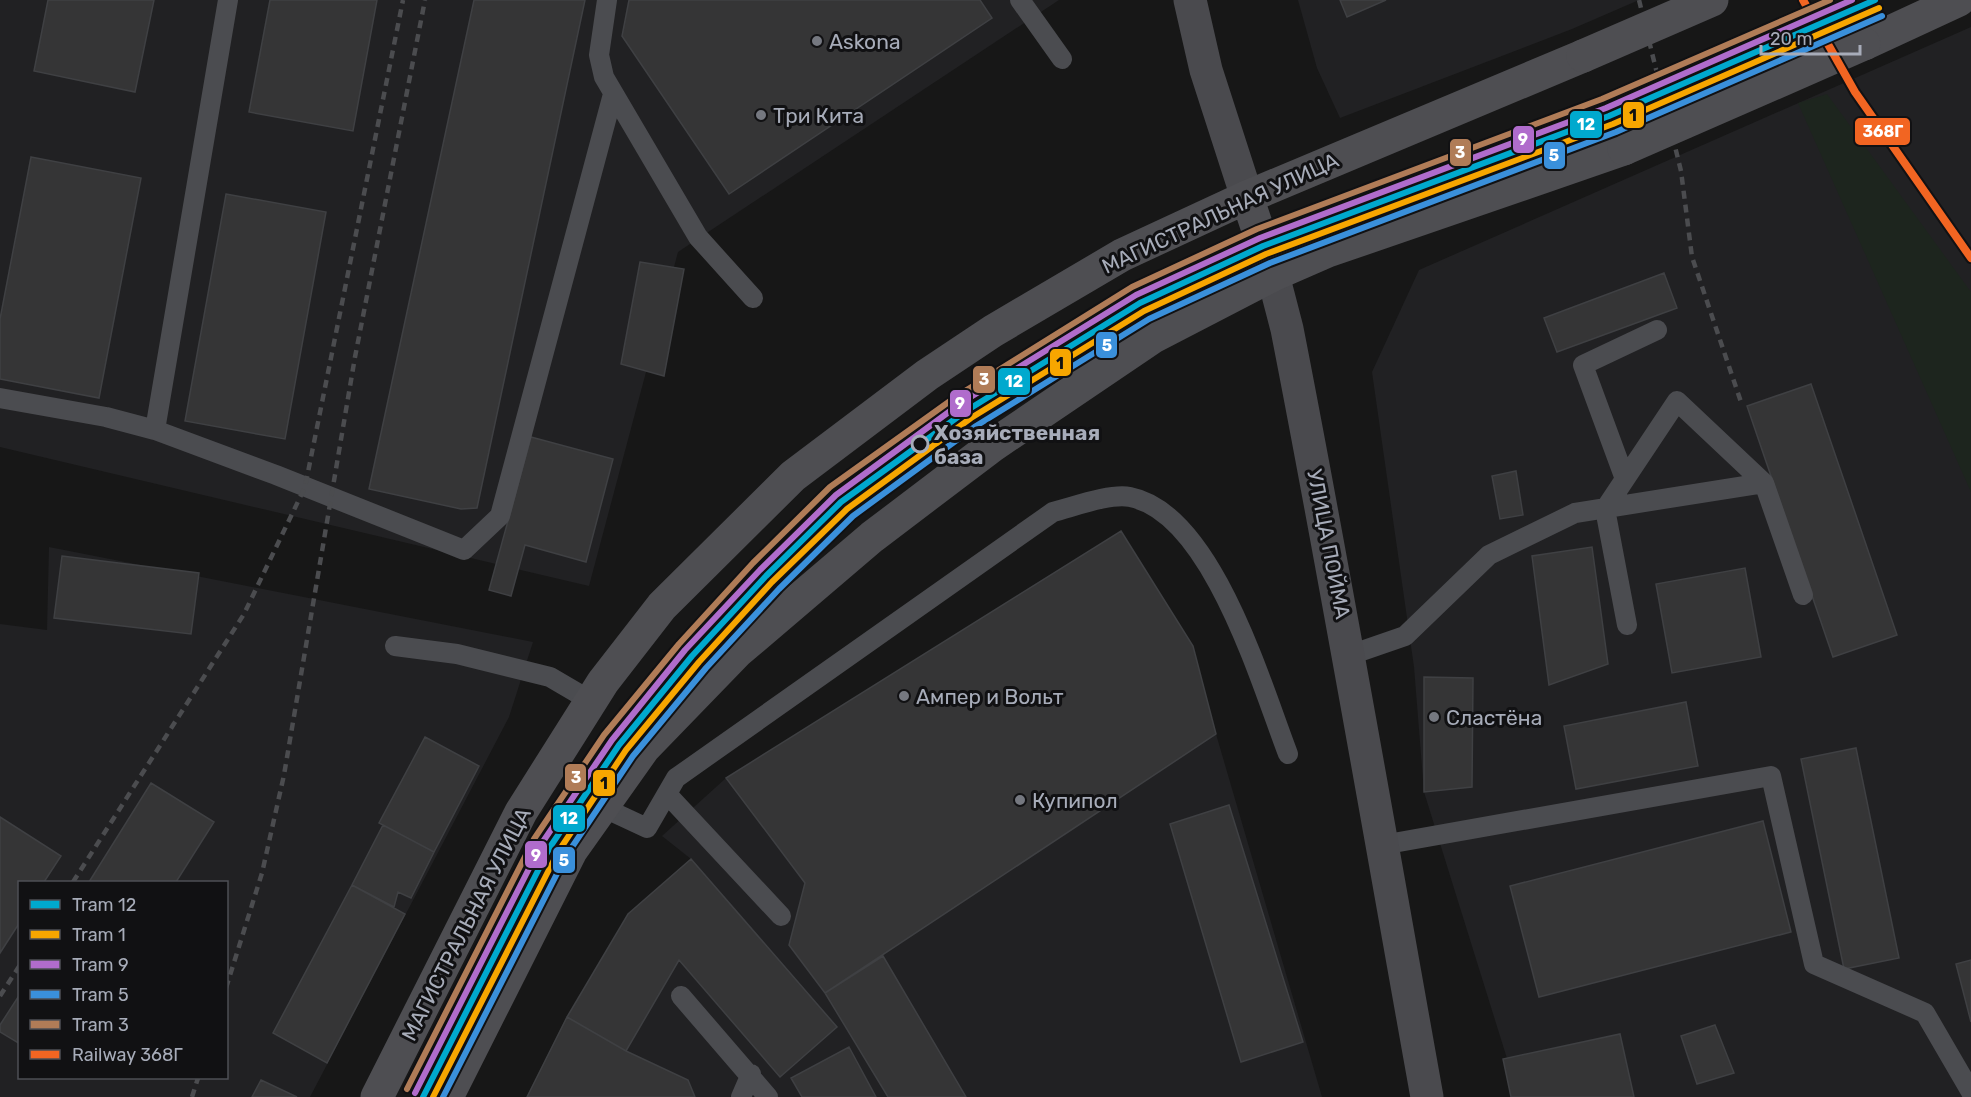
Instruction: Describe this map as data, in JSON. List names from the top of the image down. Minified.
{"streets":{"main road":["МАГИСТРАЛЬНАЯ УЛИЦА","УЛИЦА ПОЙМА"]},"crossings":[["МАГИСТРАЛЬНАЯ УЛИЦА","УЛИЦА ПОЙМА"]],"places":["Askona","Три Кита","Хозяйственная база","Ампер и Вольт","Сластёна","Купипол"],"lines":["tram line 12","tram line 9","tram line 3","rail line 368Г","tram line 1","tram line 5"],"legend":["Tram 12","Tram 1","Tram 9","Tram 5","Tram 3","Railway 368Г"],"scale_bar":"20 m"}
